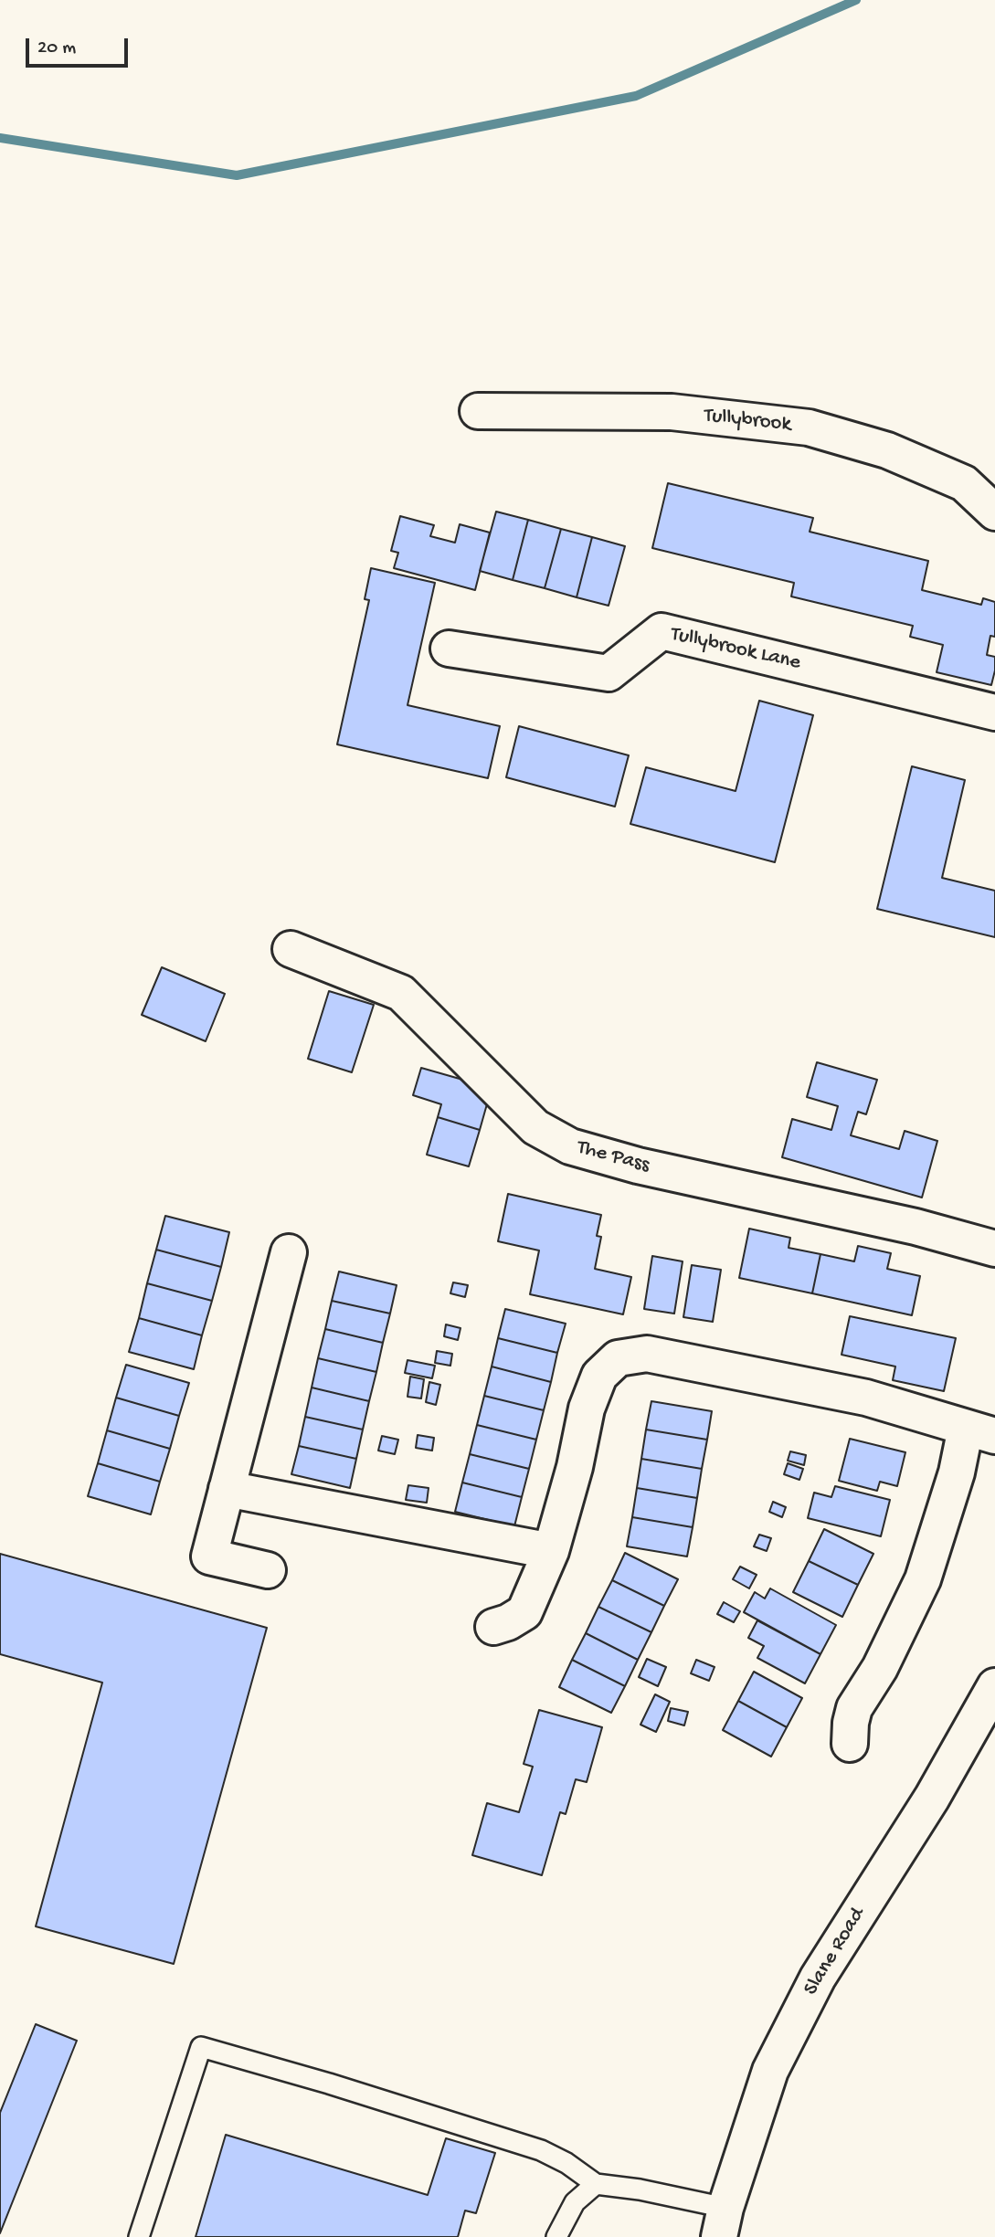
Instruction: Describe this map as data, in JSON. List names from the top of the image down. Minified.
{"streets":{"street":["Tullybrook","Tullybrook Lane","The Pass","Slane Road"]},"scale_bar":"20 m"}
